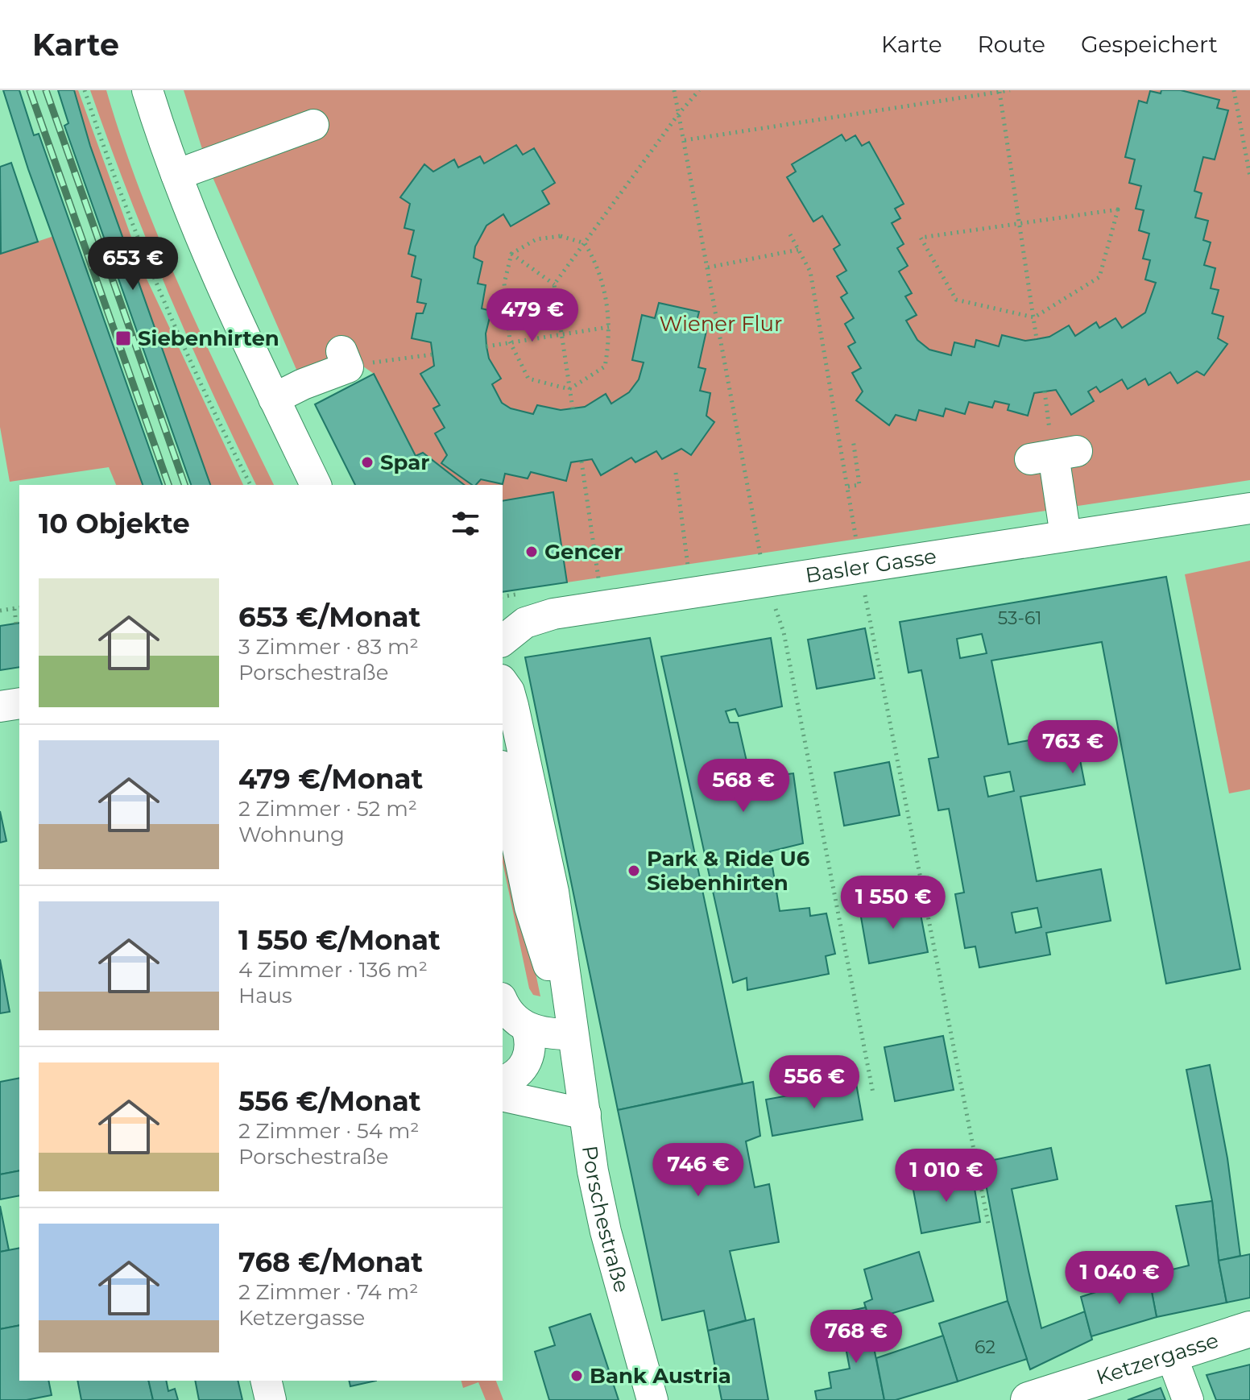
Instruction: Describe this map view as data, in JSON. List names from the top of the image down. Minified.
{"streets":{"main road":["Ketzergasse"],"street":["Basler Gasse","Porschestraße"]},"parks":["Wiener Flur"],"places":{"transit":["Siebenhirten"],"other":["Spar","Gencer","Park & Ride U6 Siebenhirten","Bank Austria"]},"house_numbers":["53-61","62"],"page":{"header":"Karte","nav":["Karte","Route","Gespeichert"],"price":["653 €","479 €","763 €","568 €","1 550 €","556 €","746 €","1 010 €","1 040 €","768 €"],"heading":"10 Objekte","list":[{"name":"653 €/Monat","note":"3 Zimmer · 83 m² · Porschestraße"},{"name":"479 €/Monat","note":"2 Zimmer · 52 m² · Wohnung"},{"name":"1 550 €/Monat","note":"4 Zimmer · 136 m² · Haus"},{"name":"556 €/Monat","note":"2 Zimmer · 54 m² · Porschestraße"},{"name":"768 €/Monat","note":"2 Zimmer · 74 m² · Ketzergasse"}]}}
